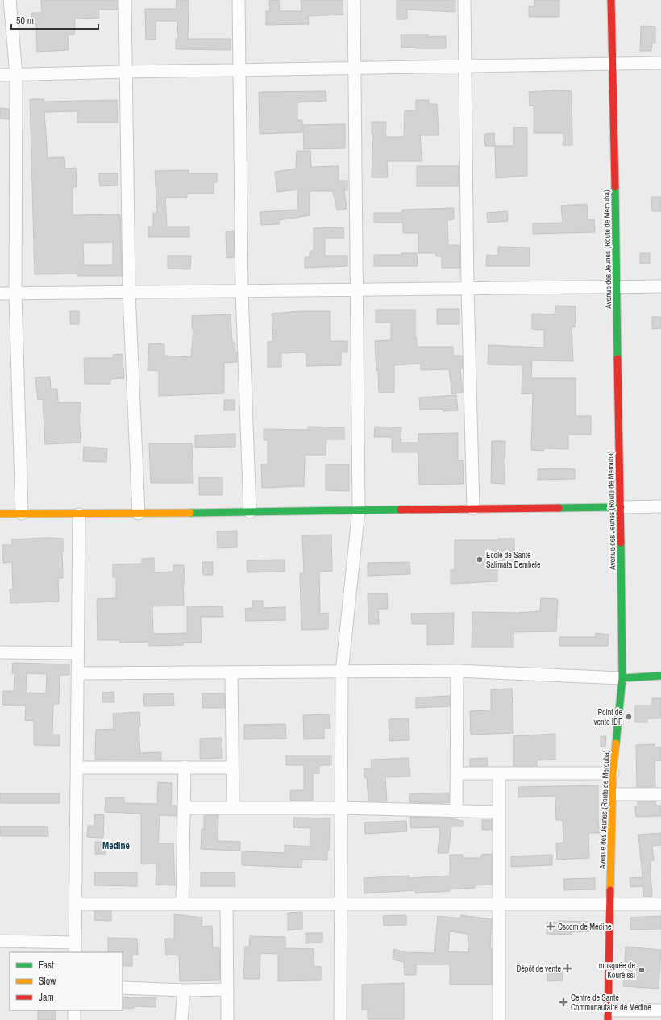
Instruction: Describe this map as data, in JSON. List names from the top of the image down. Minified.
{"streets":{"main road":["Avenue des Jeunes (Route de Merouba)"]},"districts":["Medine"],"places":{"other":["Ecole de Santé Salimata Dembele","Point de vente IDF","mosquée de Kouréissi"],"health":["Cscom de Médine","Dépôt de vente","Centre de Santé Communautaire de Medine"]},"legend":["Fast","Slow","Jam"],"scale_bar":"50 m"}
